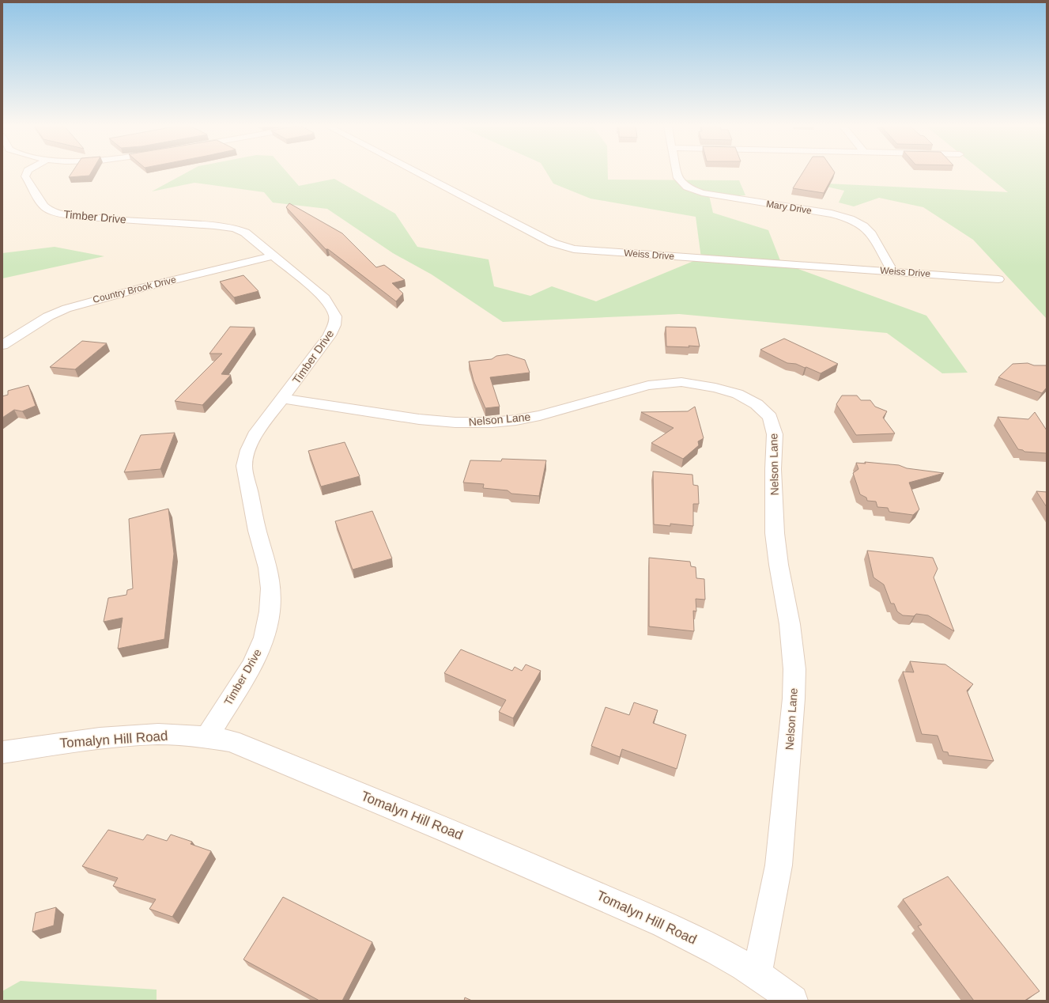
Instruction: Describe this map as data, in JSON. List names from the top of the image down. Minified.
{"streets":{"street":["Mary Drive","Timber Drive","Weiss Drive","Country Brook Drive","Nelson Lane","Tomalyn Hill Road"]},"crossings":[["Mary Drive","Weiss Drive"],["Timber Drive","Country Brook Drive"],["Timber Drive","Nelson Lane"],["Timber Drive","Tomalyn Hill Road"],["Nelson Lane","Tomalyn Hill Road"]]}
